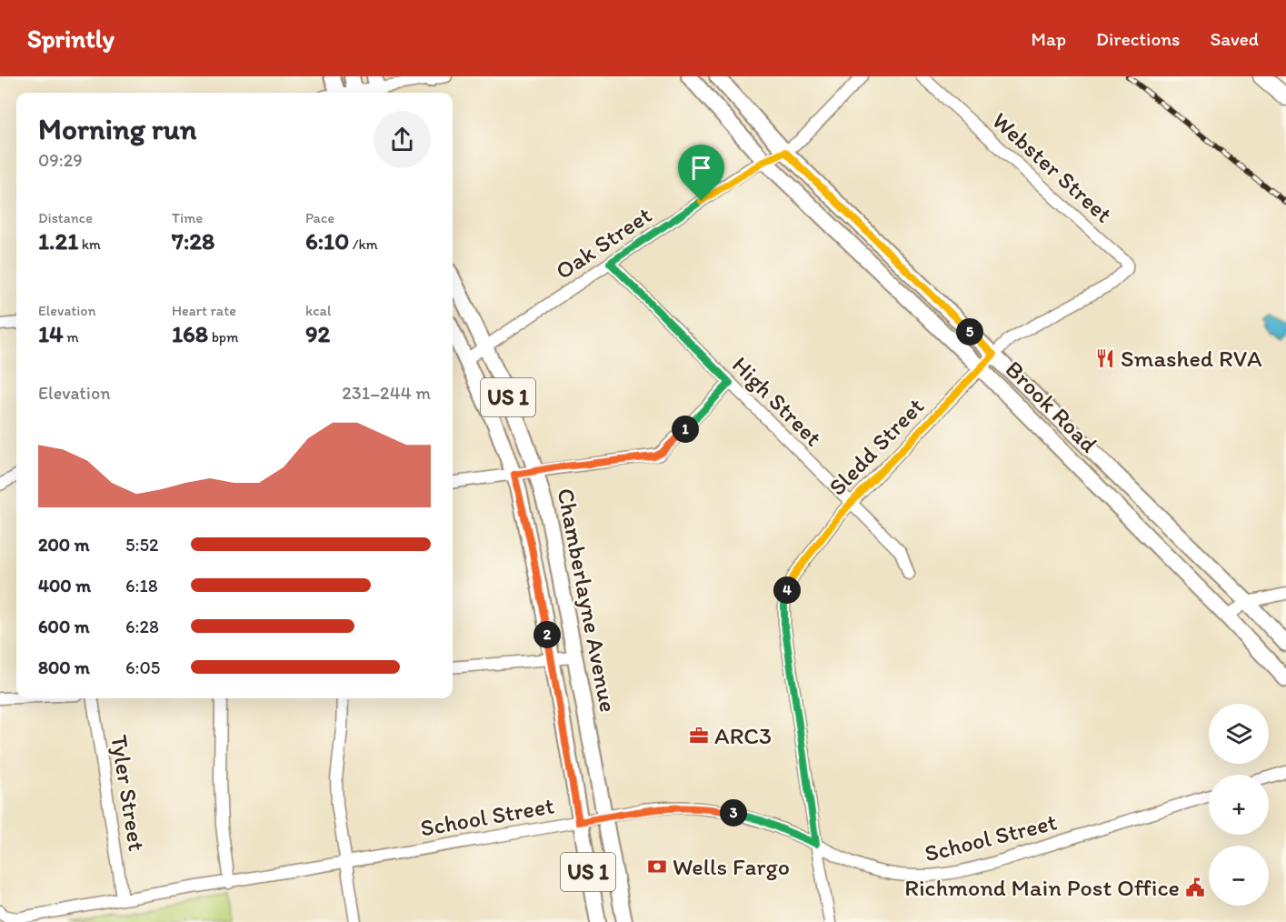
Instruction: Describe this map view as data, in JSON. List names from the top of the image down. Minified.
{"streets":{"main road":["US 1","Brook Road","Chamberlayne Avenue"],"street":["Webster Street","Oak Street","High Street","Sledd Street","Tyler Street","School Street"]},"crossings":[["Webster Street","Sledd Street"],["Oak Street","High Street"],["Oak Street","Brook Road"],["Oak Street","Chamberlayne Avenue"],["High Street","Sledd Street"],["Brook Road","Sledd Street"],["Sledd Street","School Street"],["Chamberlayne Avenue","School Street"],["Tyler Street","School Street"]],"places":{"restaurant":["Smashed RVA"],"office":["ARC3"],"bank":["Wells Fargo"],"public building":["Richmond Main Post Office"]},"page":{"header":"Sprintly","nav":["Map","Directions","Saved"],"heading":["Morning run","09:29"],"stats":[["Distance","1.21 km"],["Time","7:28"],["Pace","6:10 /km"],["Elevation","14 m"],["Heart rate","168 bpm"],["kcal","92"]],"pins":["5","1","4","2","3"],"chart":["Elevation","231–244 m"],"list":[{"name":"200 m","note":"5:52"},{"name":"400 m","note":"6:18"},{"name":"600 m","note":"6:28"},{"name":"800 m","note":"6:05"}],"map_buttons":["+","−"]}}
